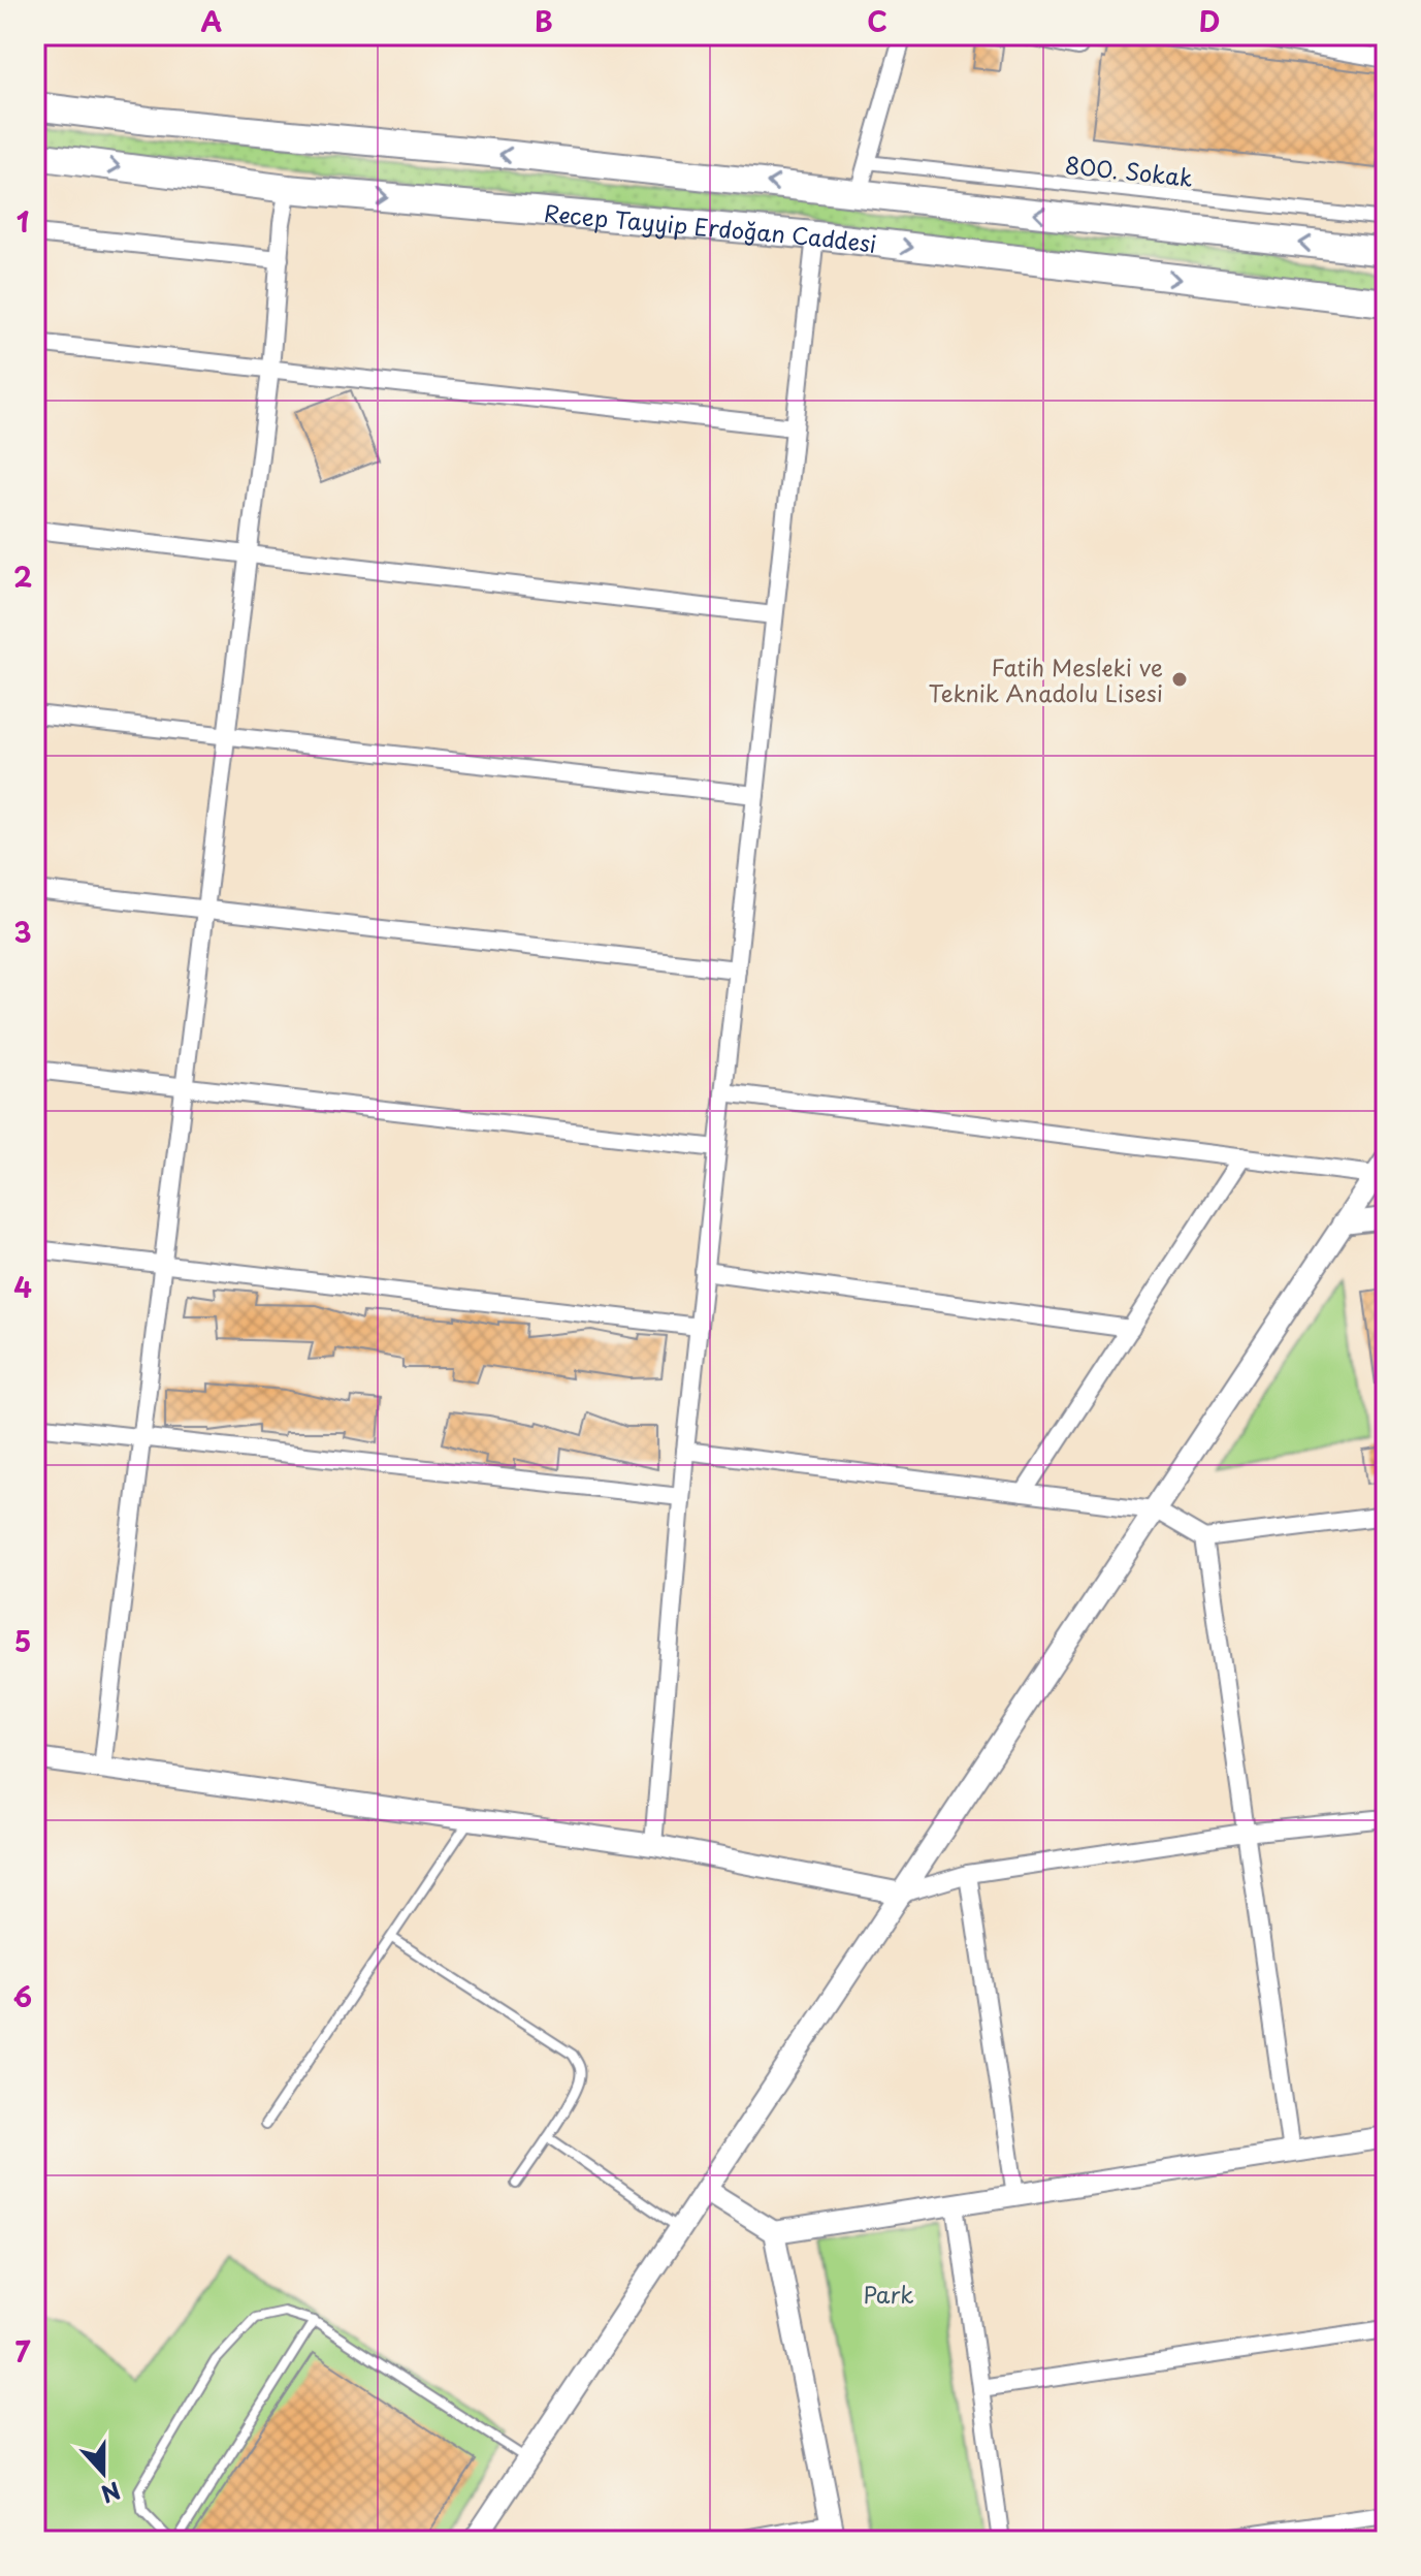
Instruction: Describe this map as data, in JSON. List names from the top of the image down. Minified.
{"streets":{"main road":["Recep Tayyip Erdoğan Caddesi"],"street":["800. Sokak"]},"parks":["Park"],"places":["Fatih Mesleki ve Teknik Anadolu Lisesi"],"north":"bottom","grid":{"columns":["A","B","C","D"],"rows":["1","2","3","4","5","6","7"]}}
